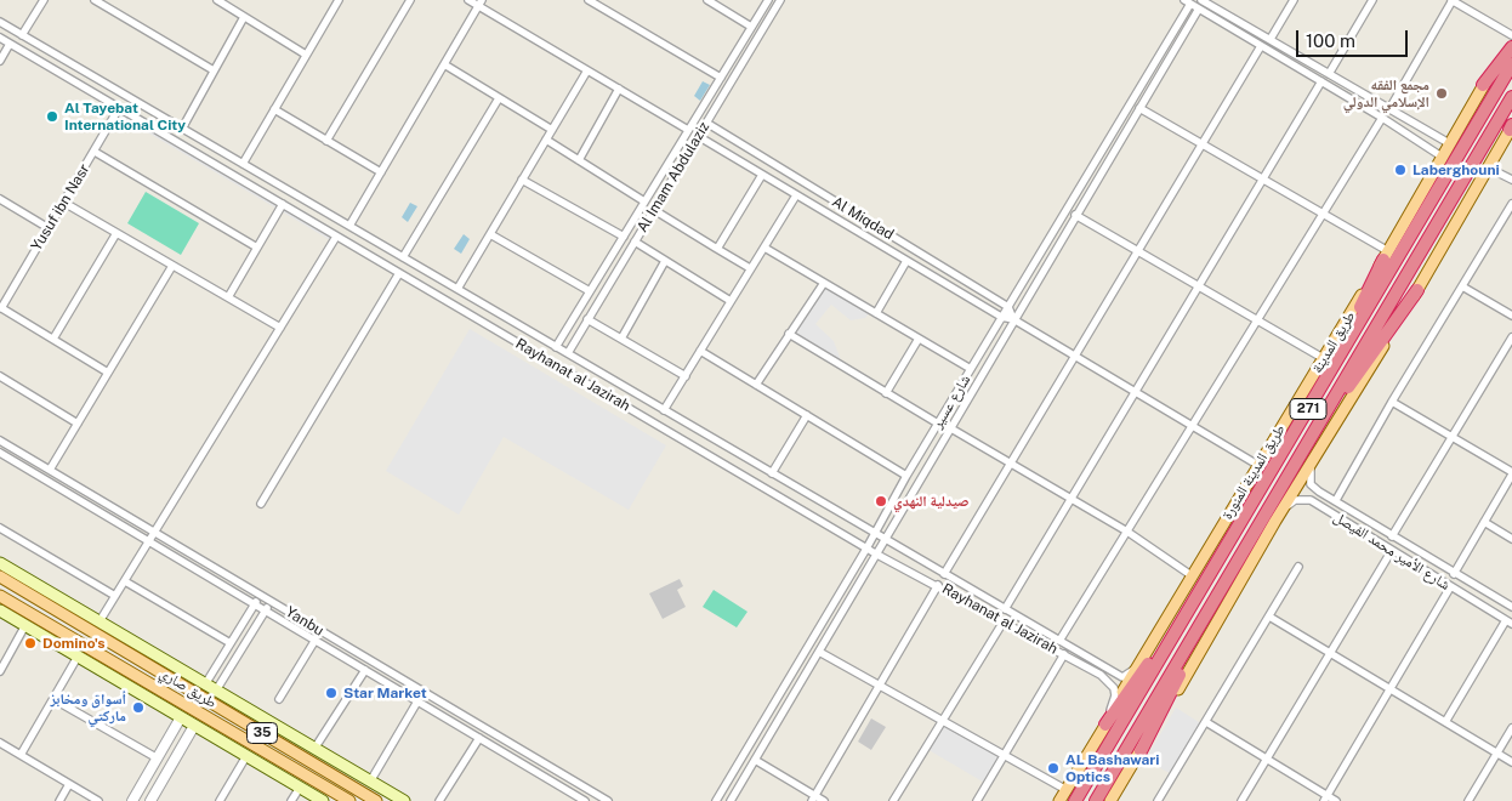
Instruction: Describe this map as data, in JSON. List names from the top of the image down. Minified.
{"streets":{"highway":["271","طريق المدينة المنورة"],"main road":["طريق المدينة","طريق صاري","35"],"street":["Al Imam Abdulaziz","Yusuf ibn Nasr","Al Miqdad","Rayhanat al Jazirah","شارع عسير","شارع الأمير محمد الفيصل","Yanbu"]},"crossings":[["Al Imam Abdulaziz","Al Miqdad"],["Al Imam Abdulaziz","Rayhanat al Jazirah"],["Yusuf ibn Nasr","Rayhanat al Jazirah"],["Al Miqdad","طريق المدينة"],["Al Miqdad","شارع عسير"],["طريق المدينة","Rayhanat al Jazirah"],["Rayhanat al Jazirah","شارع عسير"]],"places":["مجمع الفقه الإسلامي الدولي","Al Tayebat International City","Laberghouni","صيدلية النهدي","Domino's","Star Market","أسواق ومخابز ماركتي","AL Bashawari Optics"],"scale_bar":"100 m"}
